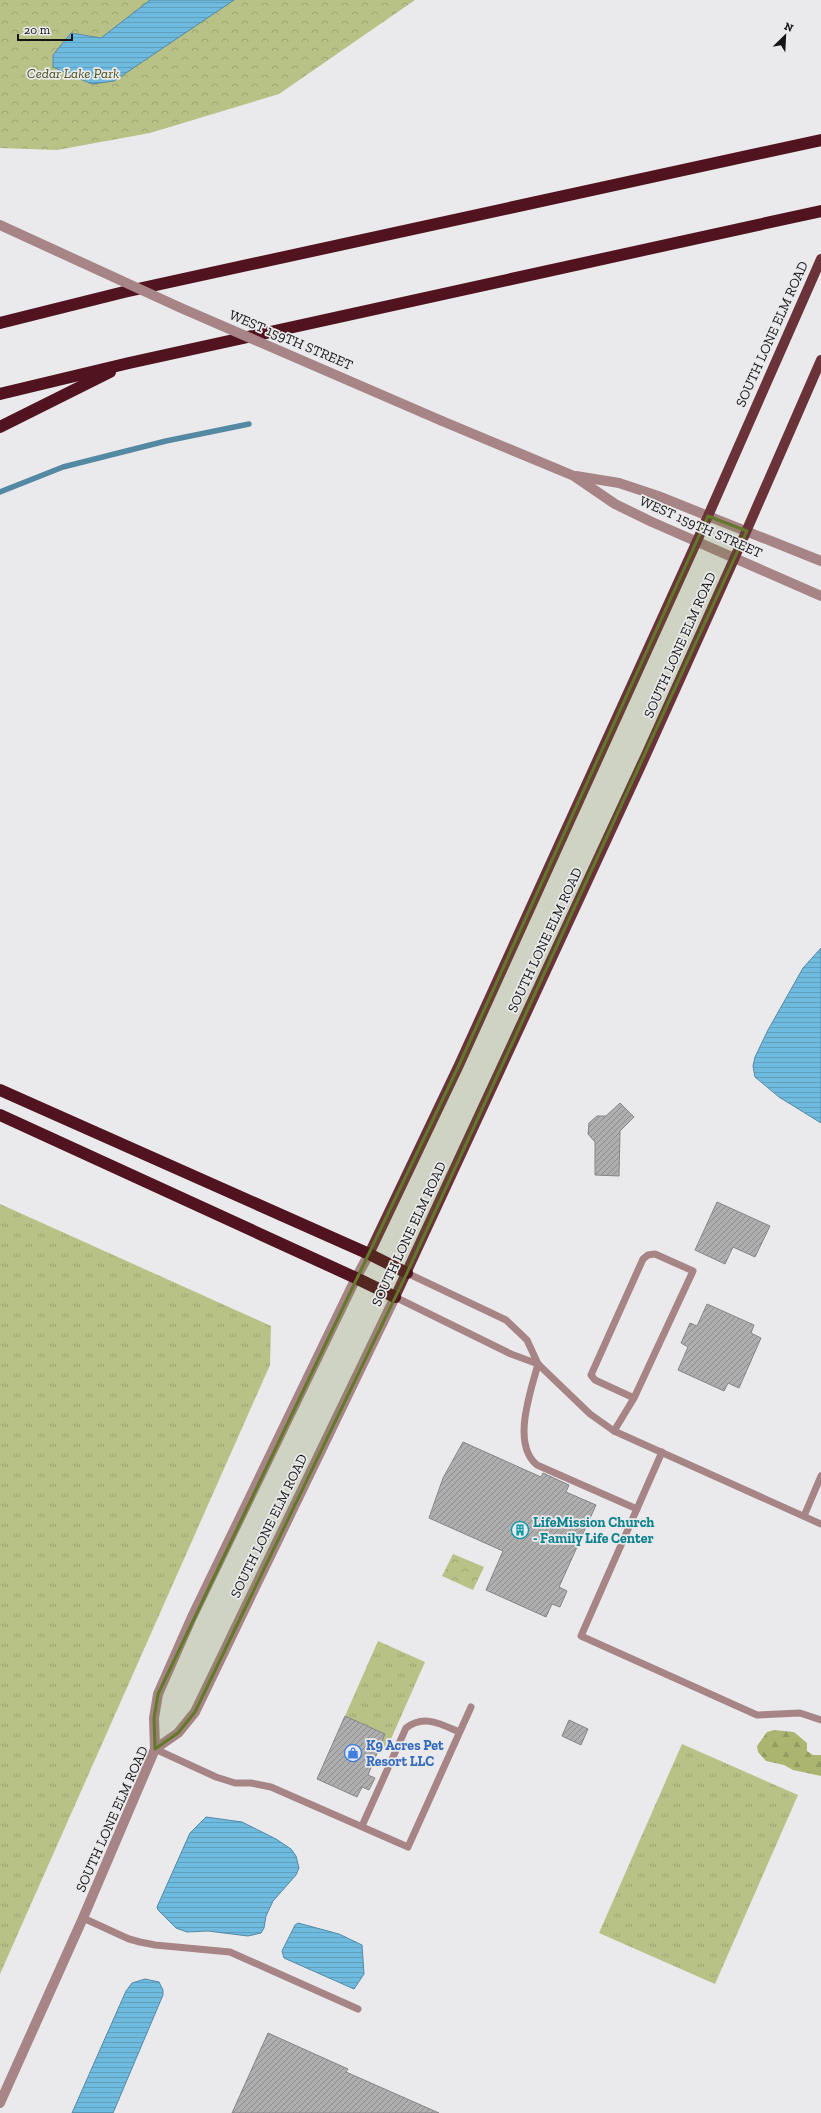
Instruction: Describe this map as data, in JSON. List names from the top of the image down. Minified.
{"streets":{"main road":["SOUTH LONE ELM ROAD"],"street":["WEST 159TH STREET"]},"crossings":[["SOUTH LONE ELM ROAD","WEST 159TH STREET"]],"parks":["Cedar Lake Park"],"places":{"building":["LifeMission Church - Family Life Center"],"shop":["K9 Acres Pet Resort LLC"]},"scale_bar":"20 m","north":"top right"}
